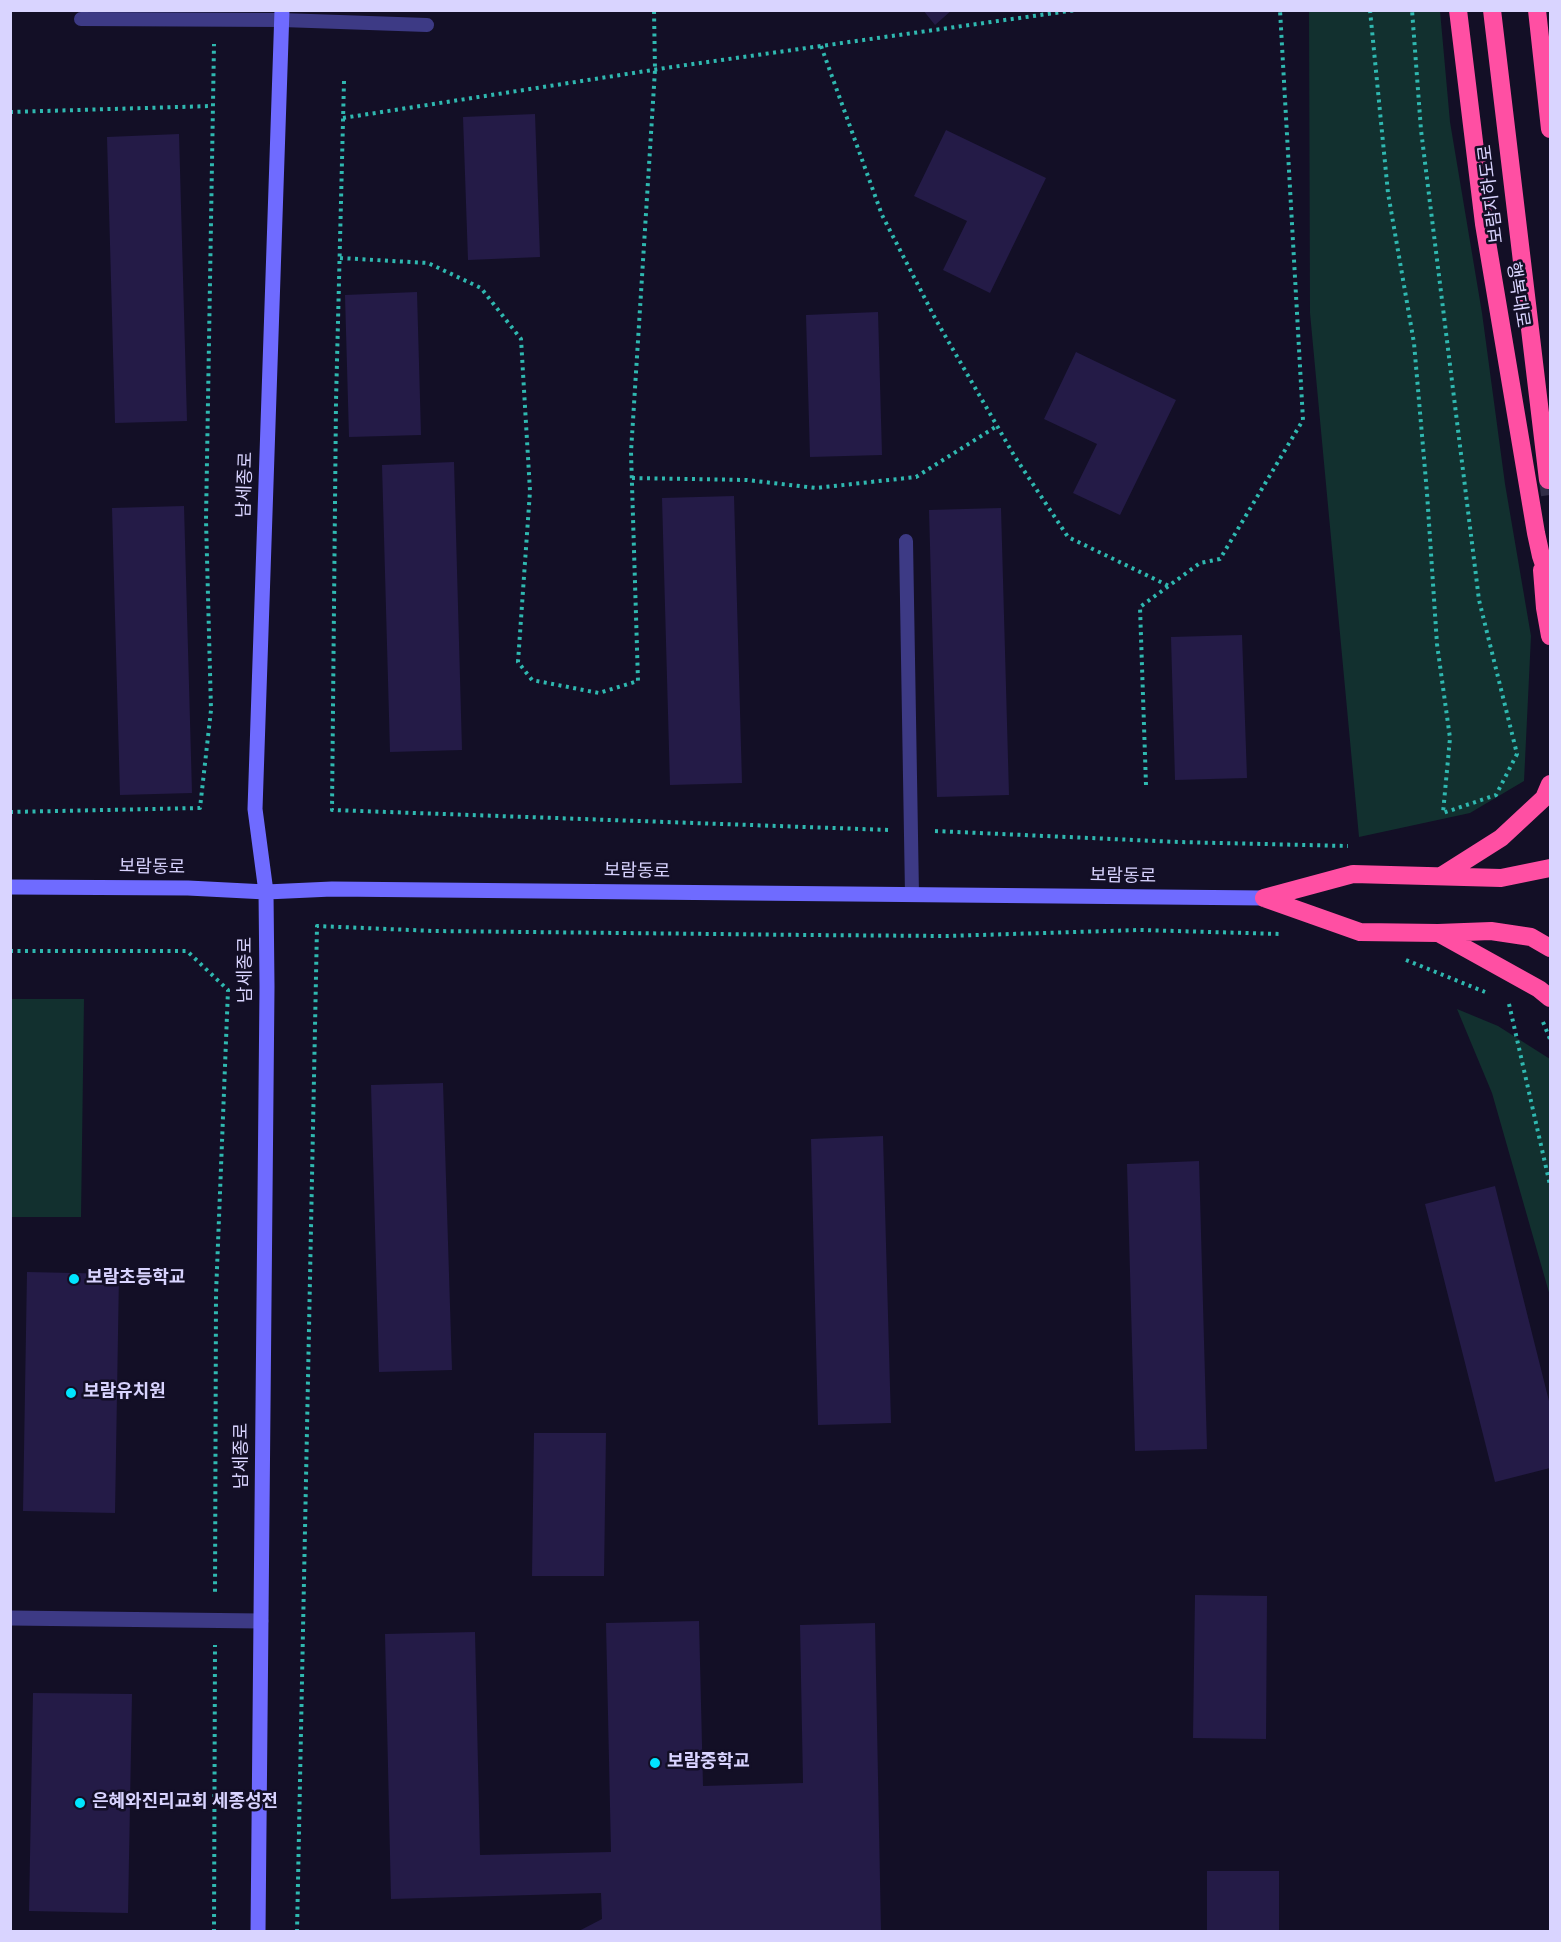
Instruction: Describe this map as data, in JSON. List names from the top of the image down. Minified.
{"streets":{"highway":["보람지하도로","행복대로"],"street":["남세종로","보람동로"]},"crossings":[["남세종로","보람동로"]],"places":["보람초등학교","보람유치원","보람중학교","은혜와진리교회 세종성전"]}
